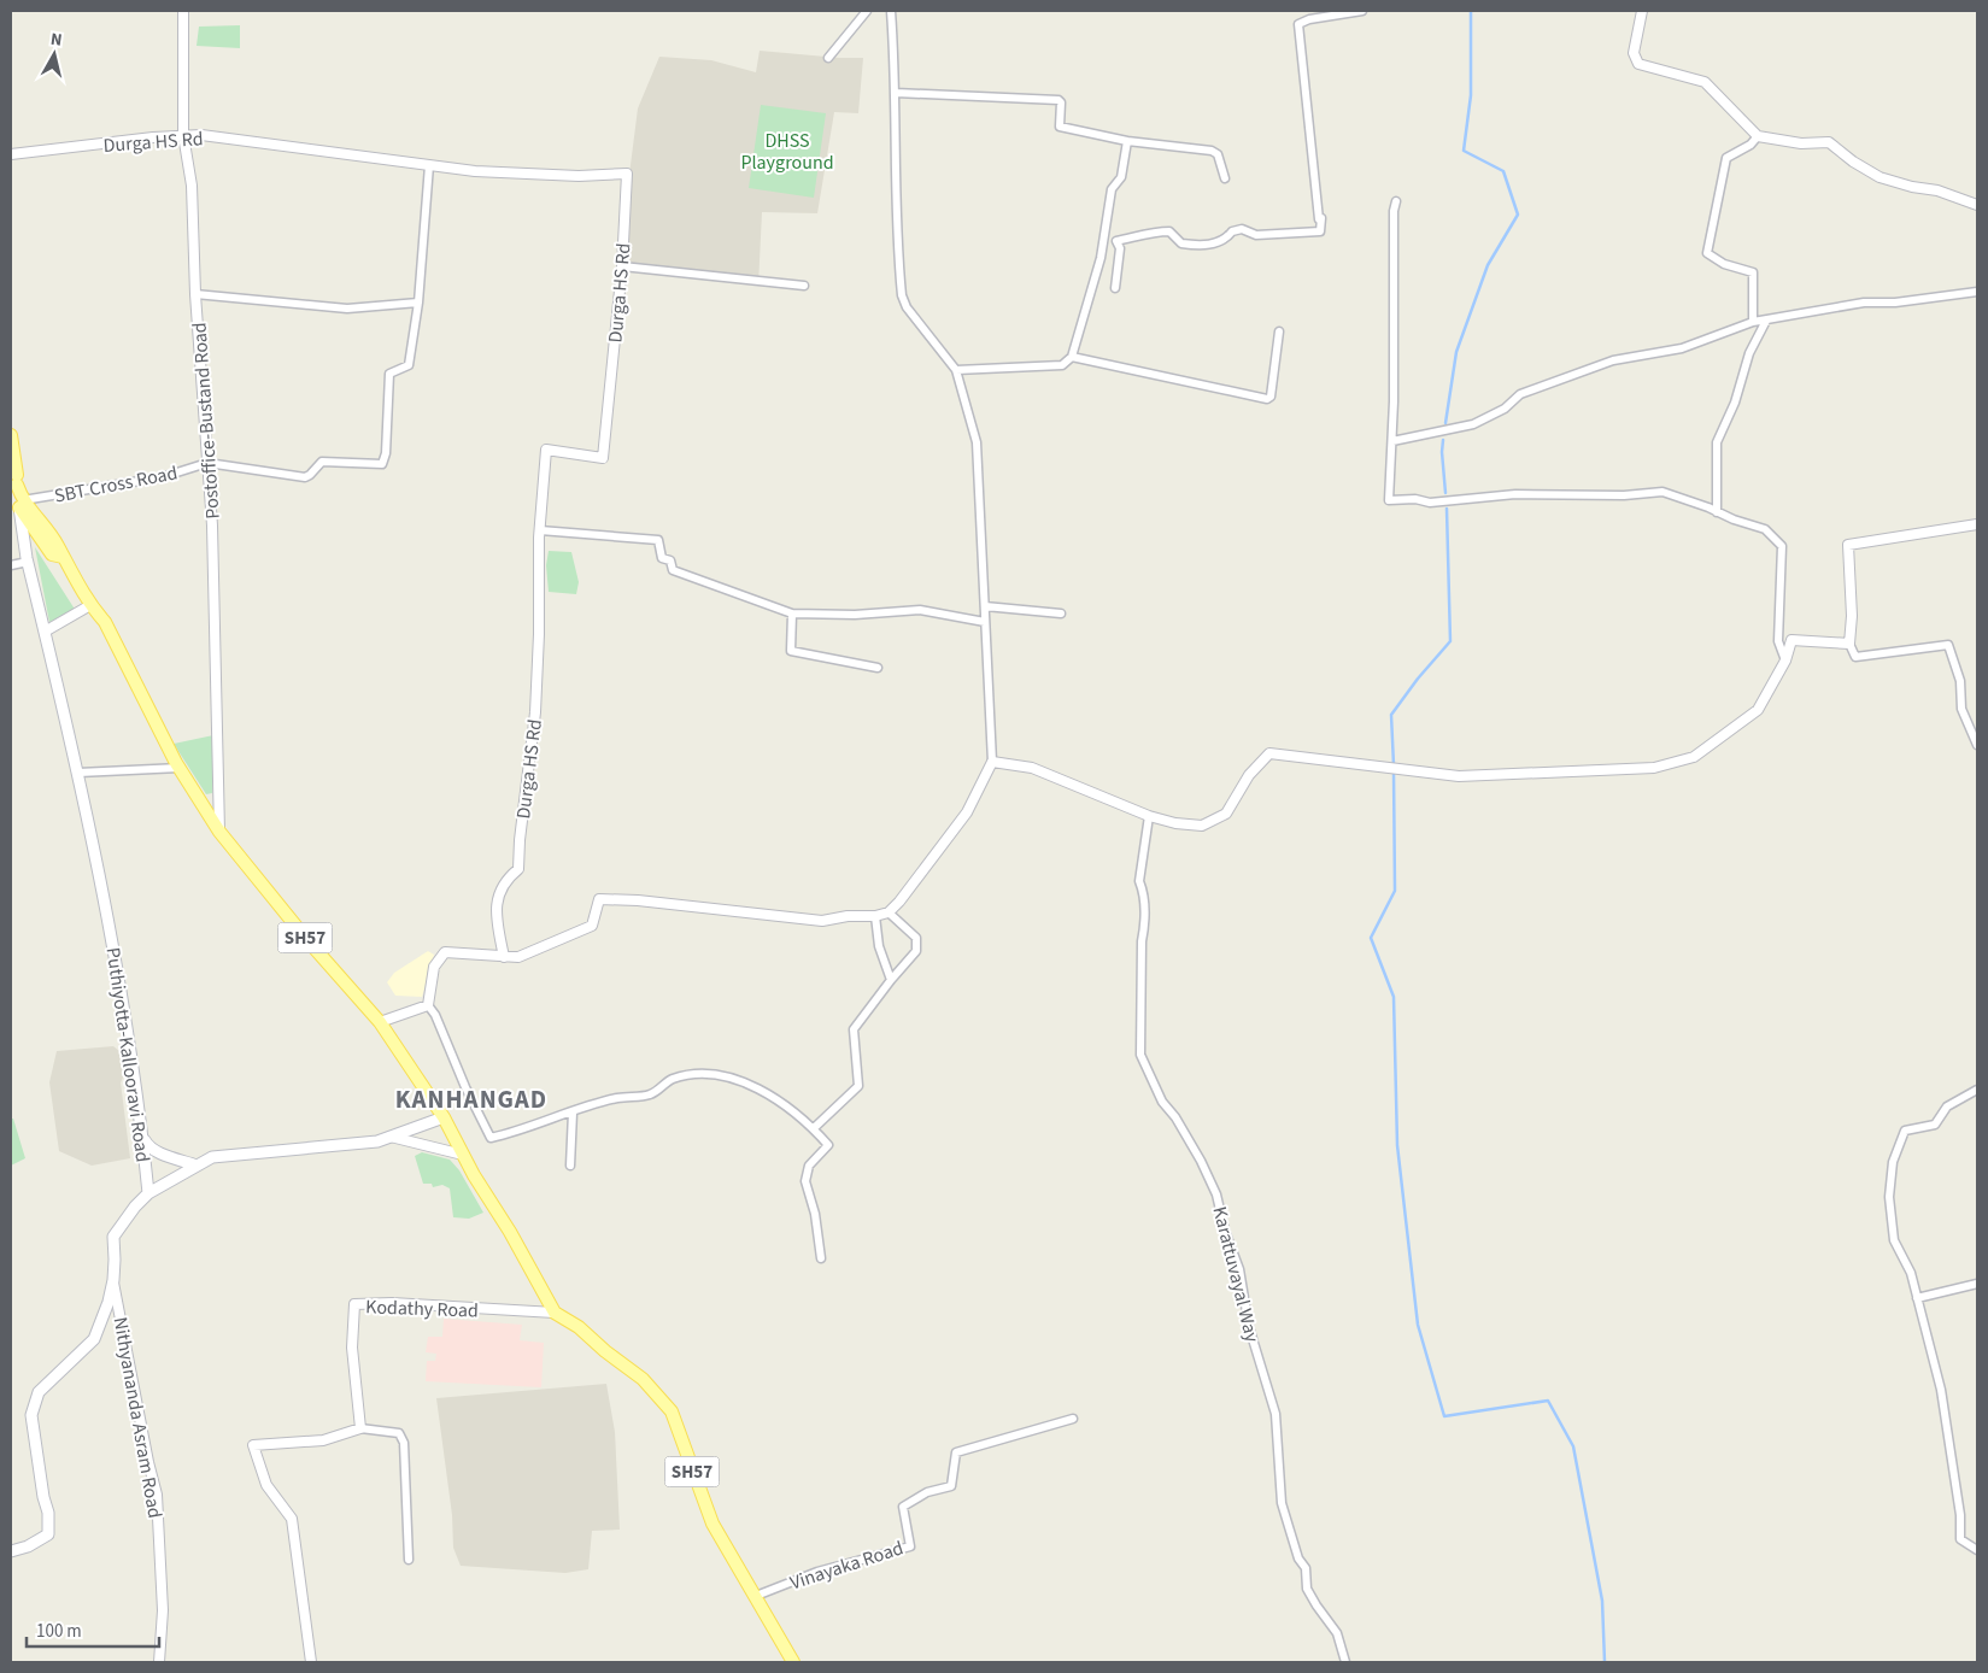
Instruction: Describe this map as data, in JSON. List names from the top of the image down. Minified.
{"streets":{"main road":["SH57","Puthiyotta-Kallooravi Road"],"street":["Durga HS Rd","Postoffice-Bustand Road","SBT Cross Road","Karattuvayal Way","Kodathy Road","Nithyananda Asram Road","Vinayaka Road"]},"crossings":[["Durga HS Rd","Postoffice-Bustand Road"],["Postoffice-Bustand Road","SBT Cross Road"],["Postoffice-Bustand Road","SH57"],["SBT Cross Road","SH57"],["SBT Cross Road","Puthiyotta-Kallooravi Road"],["SH57","Puthiyotta-Kallooravi Road"],["SH57","Kodathy Road"],["SH57","Vinayaka Road"]],"districts":["KANHANGAD"],"parks":["DHSS Playground"],"scale_bar":"100 m","north":"top"}
